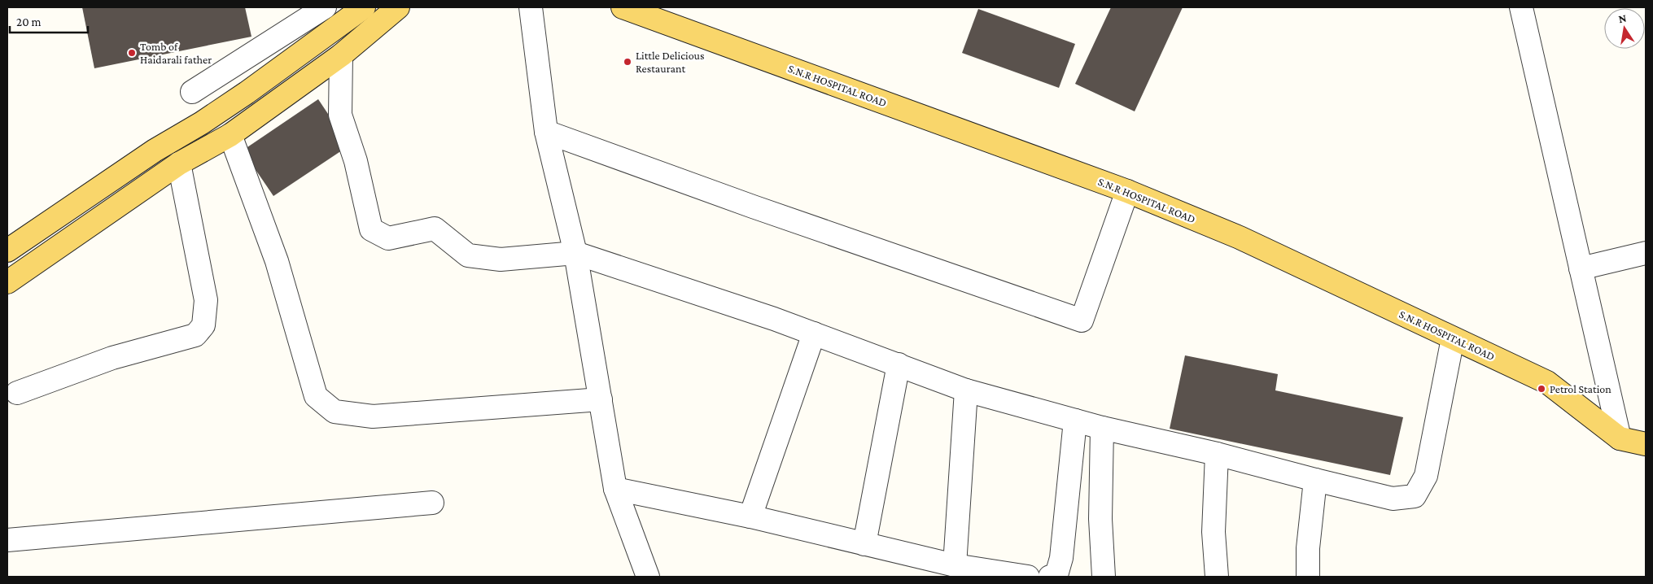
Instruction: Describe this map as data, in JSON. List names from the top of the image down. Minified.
{"streets":{"main road":["S.N.R HOSPITAL ROAD"]},"places":["Tomb of Haidarali father","Little Delicious Restaurant","Petrol Station"],"scale_bar":"20 m","north":"top"}
